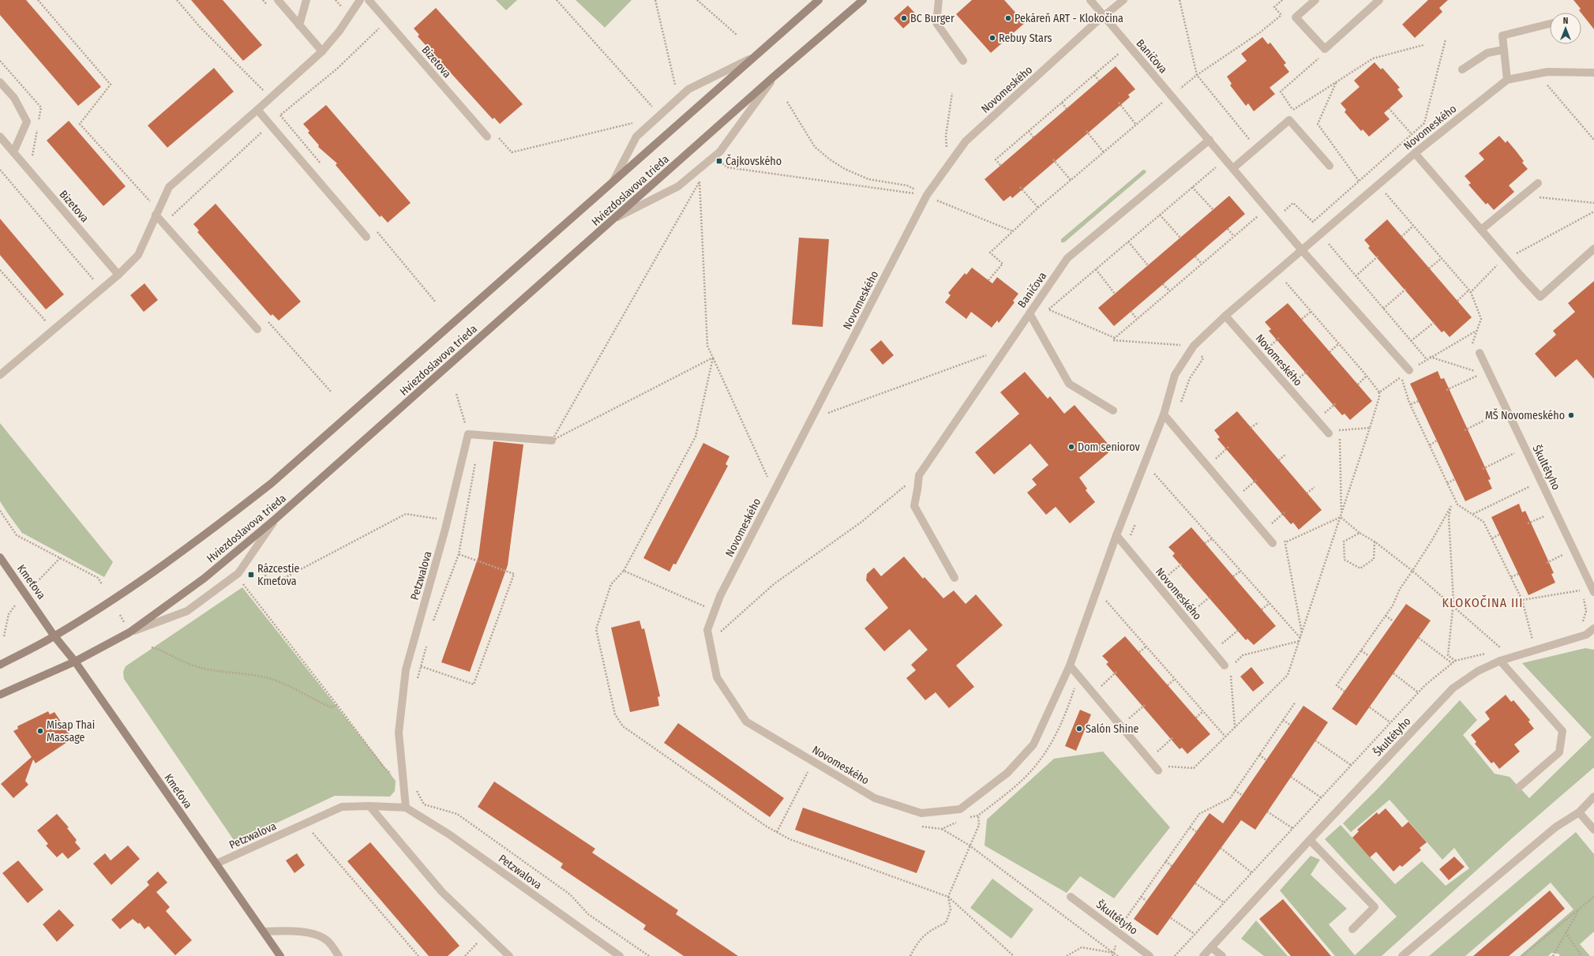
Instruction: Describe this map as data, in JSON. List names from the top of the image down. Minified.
{"streets":{"street":["Baničova","Bizetova","Novomeského","Hviezdoslavova trieda","Škultétyho","Petzwalova","Kmeťova"]},"crossings":[["Baničova","Novomeského"],["Hviezdoslavova trieda","Kmeťova"],["Petzwalova","Kmeťova"]],"districts":["KLOKOČINA III"],"places":{"other":["BC Burger","Pekáreň ART - Klokočina","Rebuy Stars","MŠ Novomeského","Dom seniorov","Salón Shine","Misap Thai Massage"],"transit":["Čajkovského","Rázcestie Kmeťova"]},"north":"top"}
